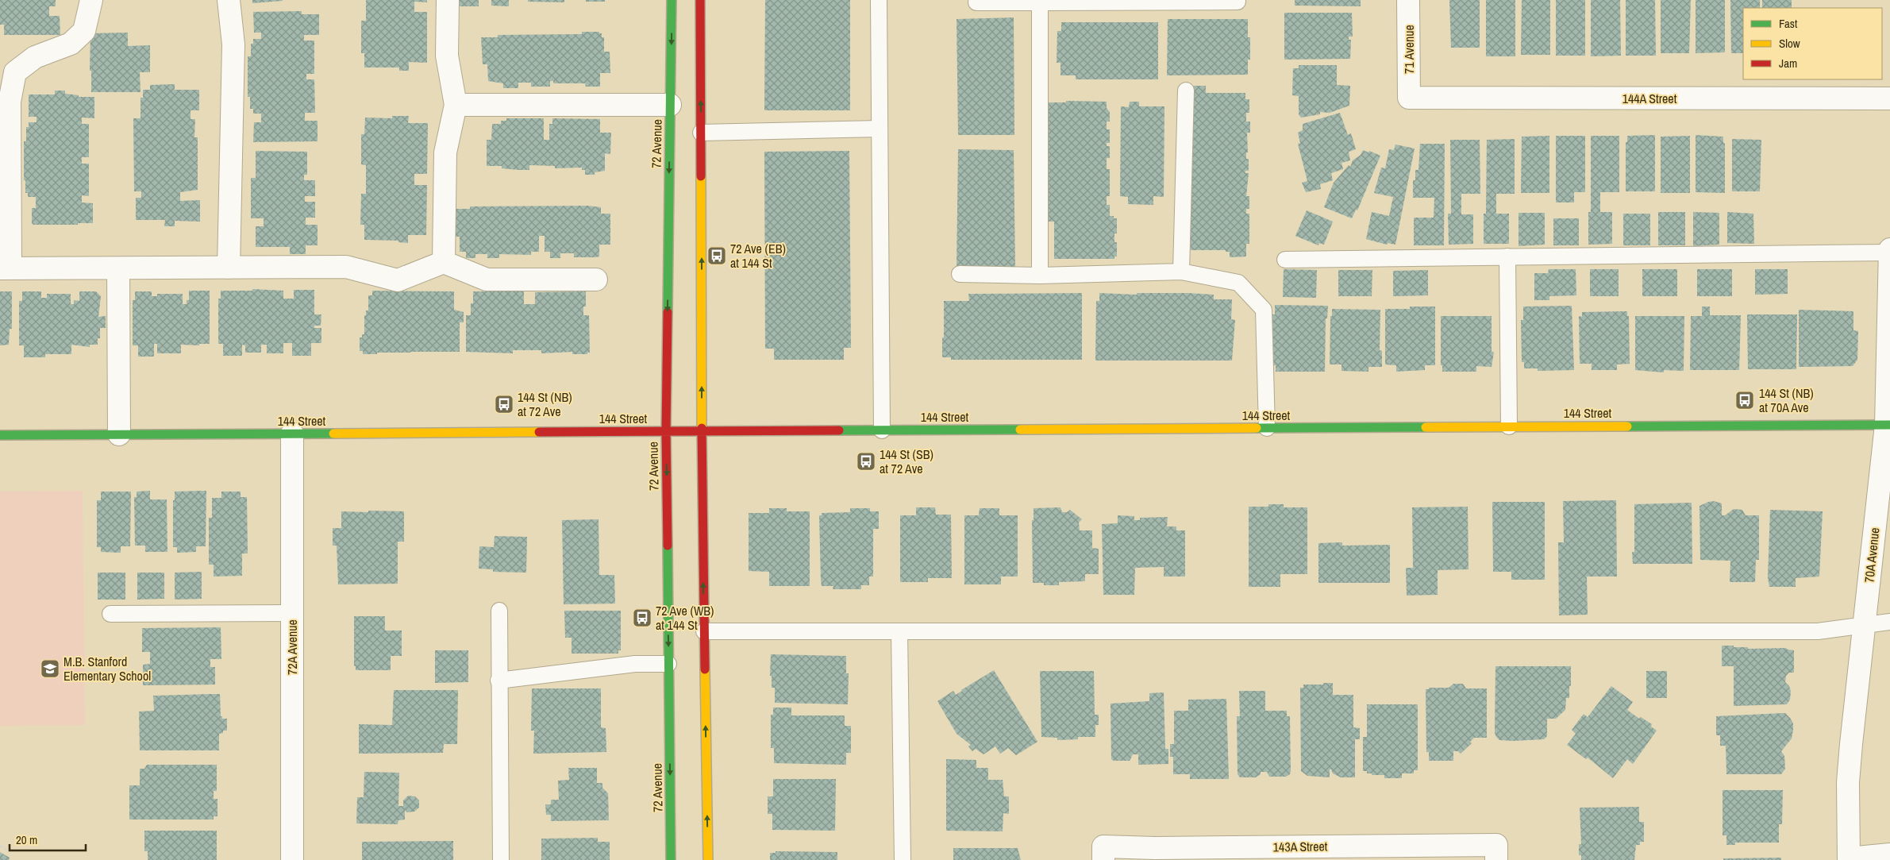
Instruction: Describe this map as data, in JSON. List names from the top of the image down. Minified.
{"streets":{"main road":["72 Avenue","144 Street"],"street":["71 Avenue","144A Street","70A Avenue","72A Avenue","143A Street"]},"crossings":[["71 Avenue","144A Street"],["72 Avenue","144 Street"],["144 Street","70A Avenue"],["144 Street","72A Avenue"]],"places":{"bus stop":["72 Ave (EB) at 144 St","144 St (NB) at 70A Ave","144 St (NB) at 72 Ave","144 St (SB) at 72 Ave","72 Ave (WB) at 144 St"],"school or university":["M.B. Stanford Elementary School"]},"legend":["Fast","Slow","Jam"],"scale_bar":"20 m"}
